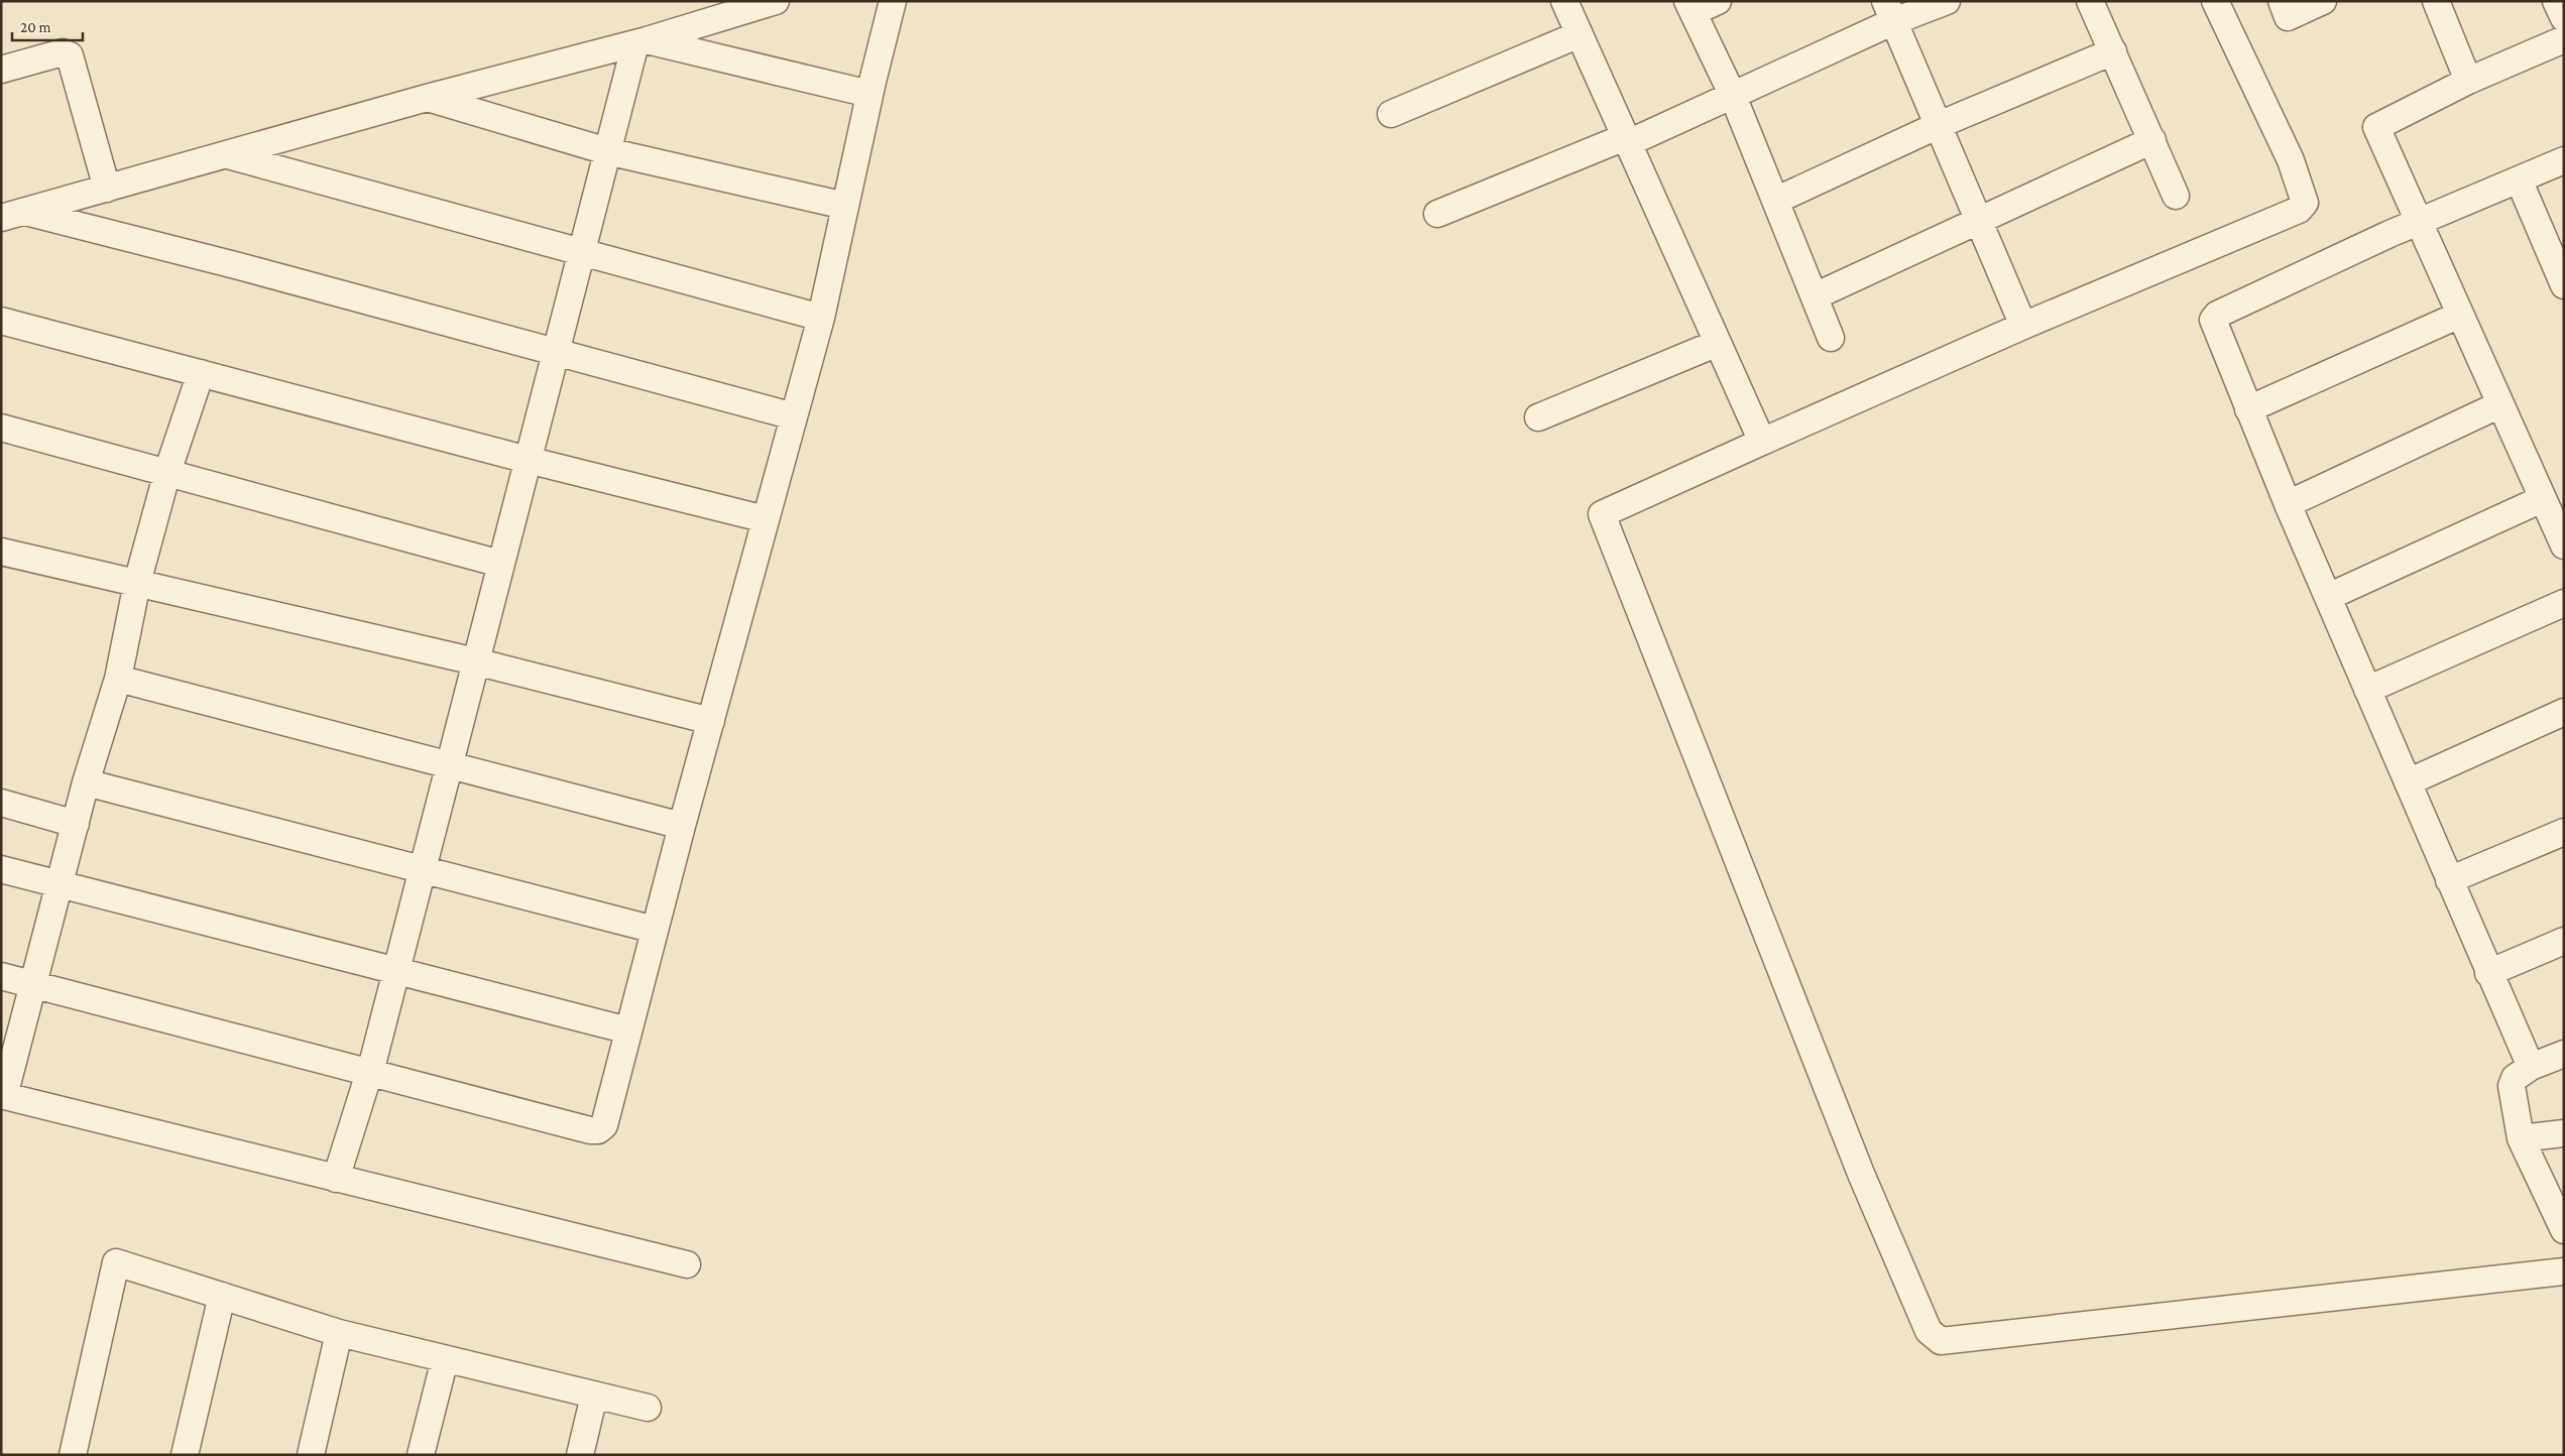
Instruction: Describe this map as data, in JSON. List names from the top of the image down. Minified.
{"scale_bar":"20 m"}
